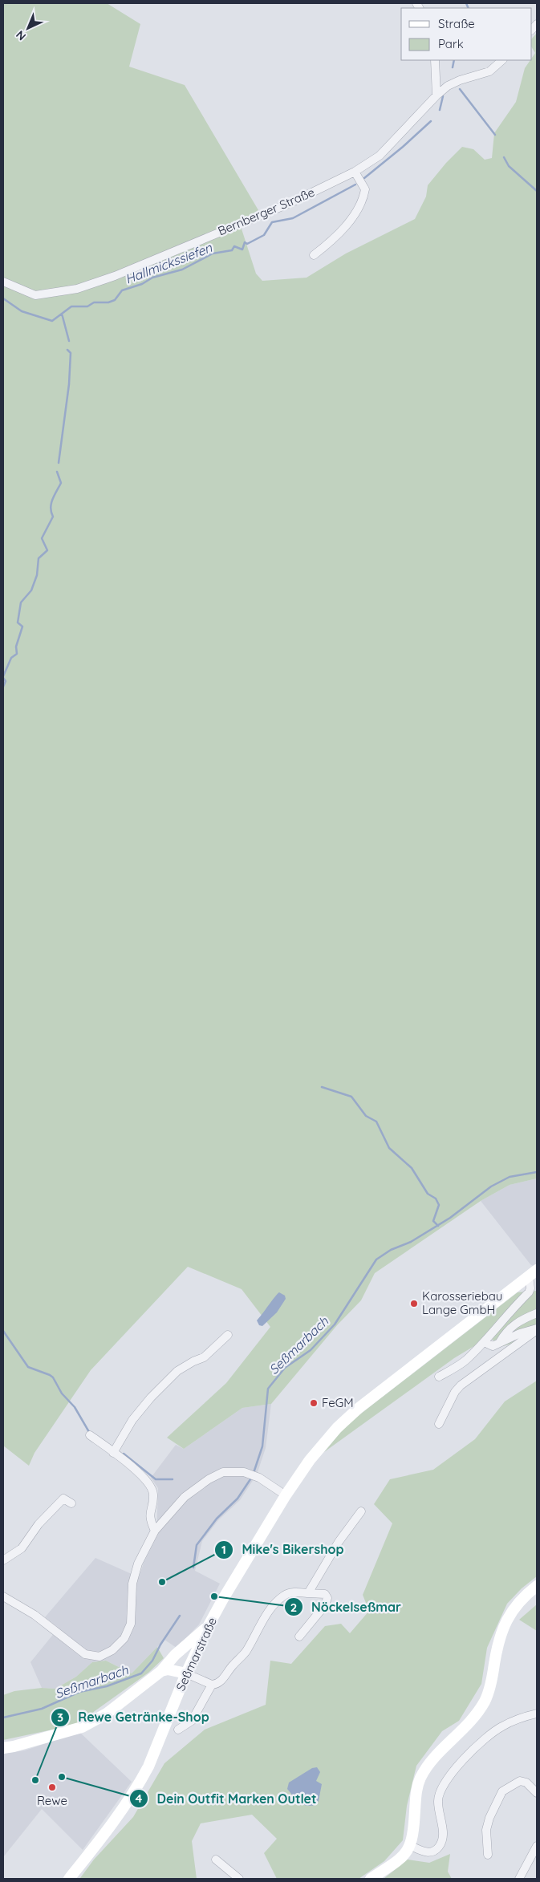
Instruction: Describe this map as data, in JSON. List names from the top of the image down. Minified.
{"streets":{"main road":["Seßmarstraße"],"street":["Bernberger Straße"]},"water":["Hallmickssiefen","Seßmarbach"],"places":["Karosseriebau Lange GmbH","FeGM","Mike's Bikershop","Nöckelseßmar","Dein Outfit Marken Outlet","Rewe Getränke-Shop","Rewe"],"legend":["Straße","Park"],"north":"bottom left"}
